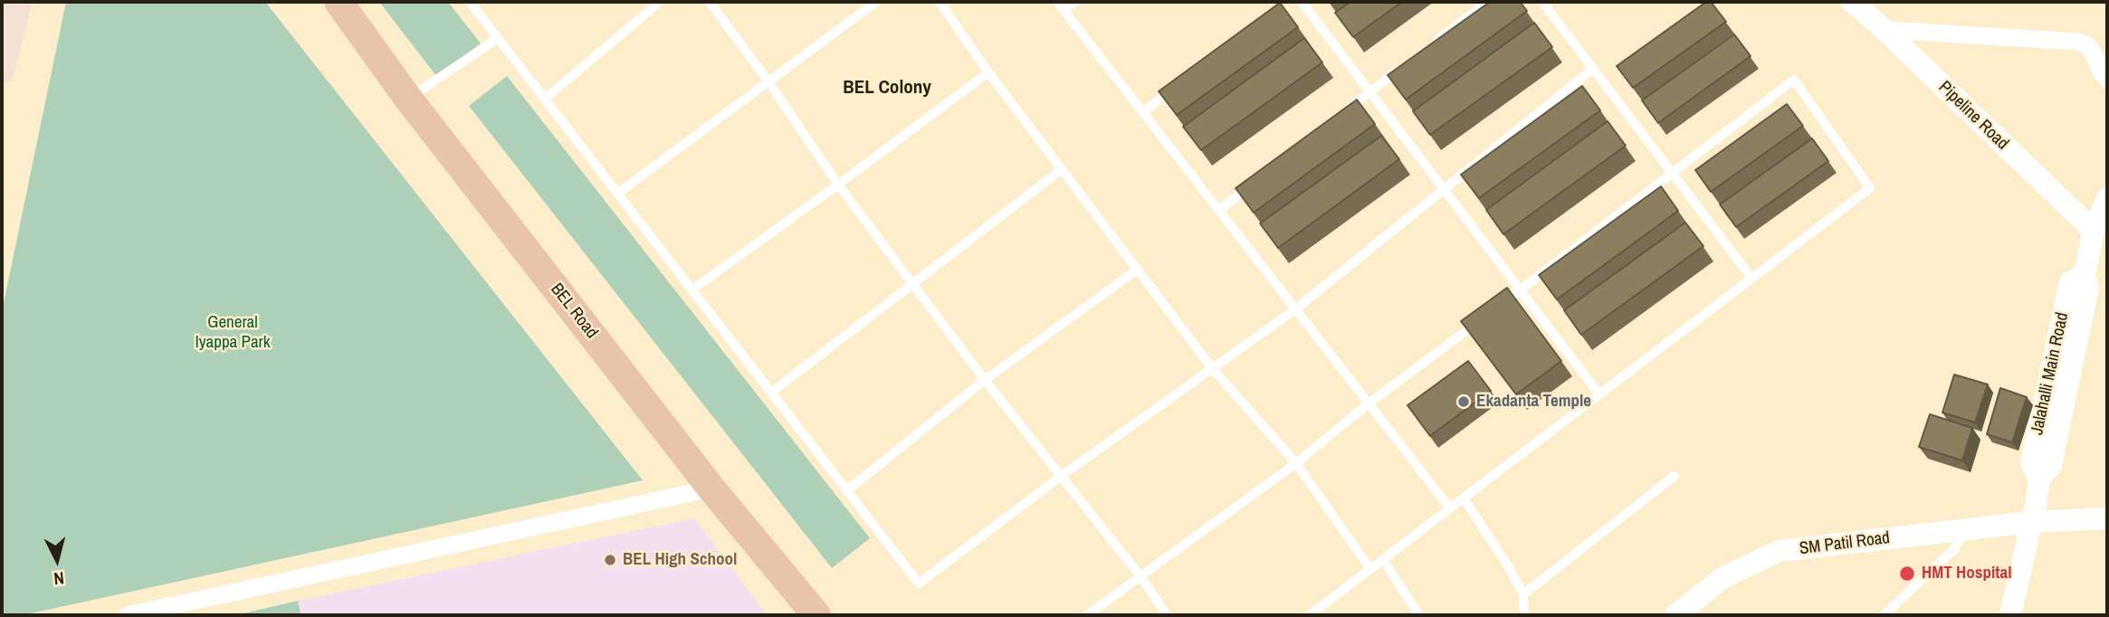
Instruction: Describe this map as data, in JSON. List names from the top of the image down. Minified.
{"streets":{"main road":["BEL Road"],"street":["Pipeline Road","Jalahalli Main Road","SM Patil Road"]},"crossings":[["Pipeline Road","Jalahalli Main Road"],["Jalahalli Main Road","SM Patil Road"]],"districts":["BEL Colony"],"parks":["General Iyappa Park"],"places":["Ekadanta Temple","BEL High School","HMT Hospital"],"north":"bottom"}
